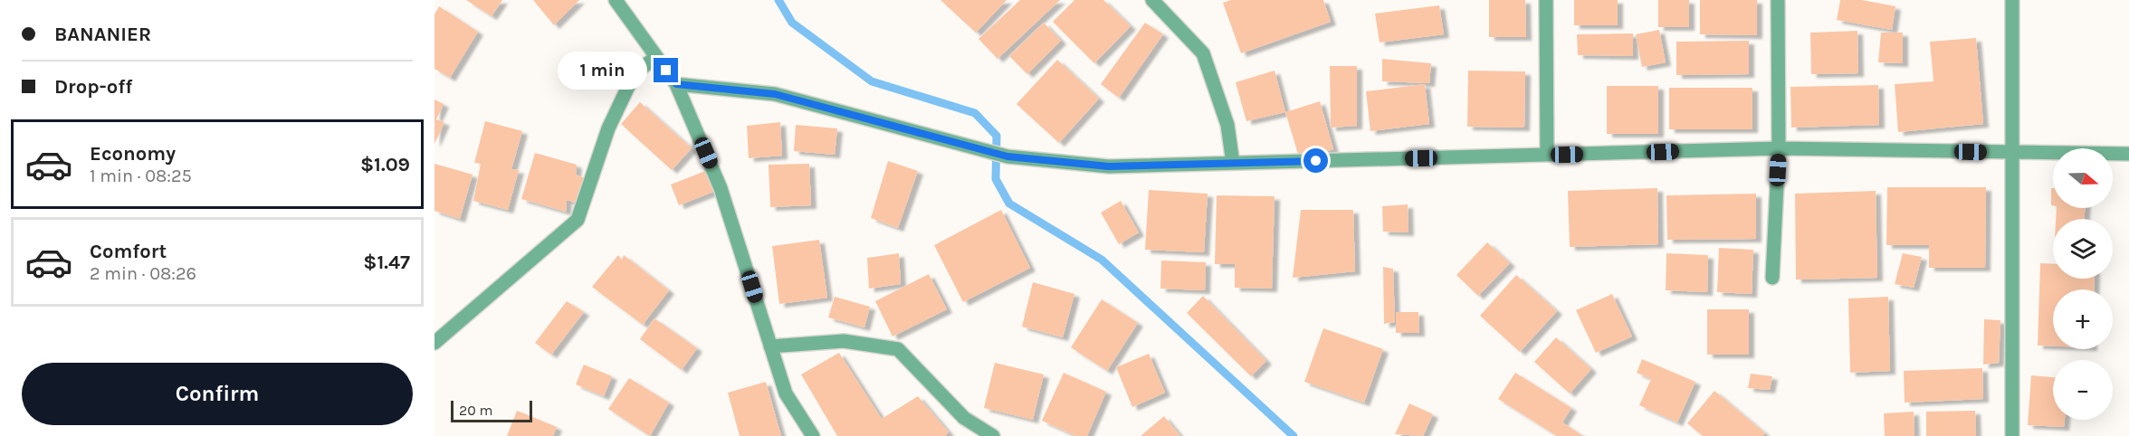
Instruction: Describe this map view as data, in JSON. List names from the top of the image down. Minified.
{"scale_bar":"20 m","north":"right","page":{"banner":["BANANIER","Drop-off"],"bubble":"1 min","list":[{"name":"Economy","note":"1 min · 08:25","value":"$1.09"},{"name":"Comfort","note":"2 min · 08:26","value":"$1.47"}],"map_buttons":["+","−"],"buttons":"Confirm","scale":"20 m"}}
